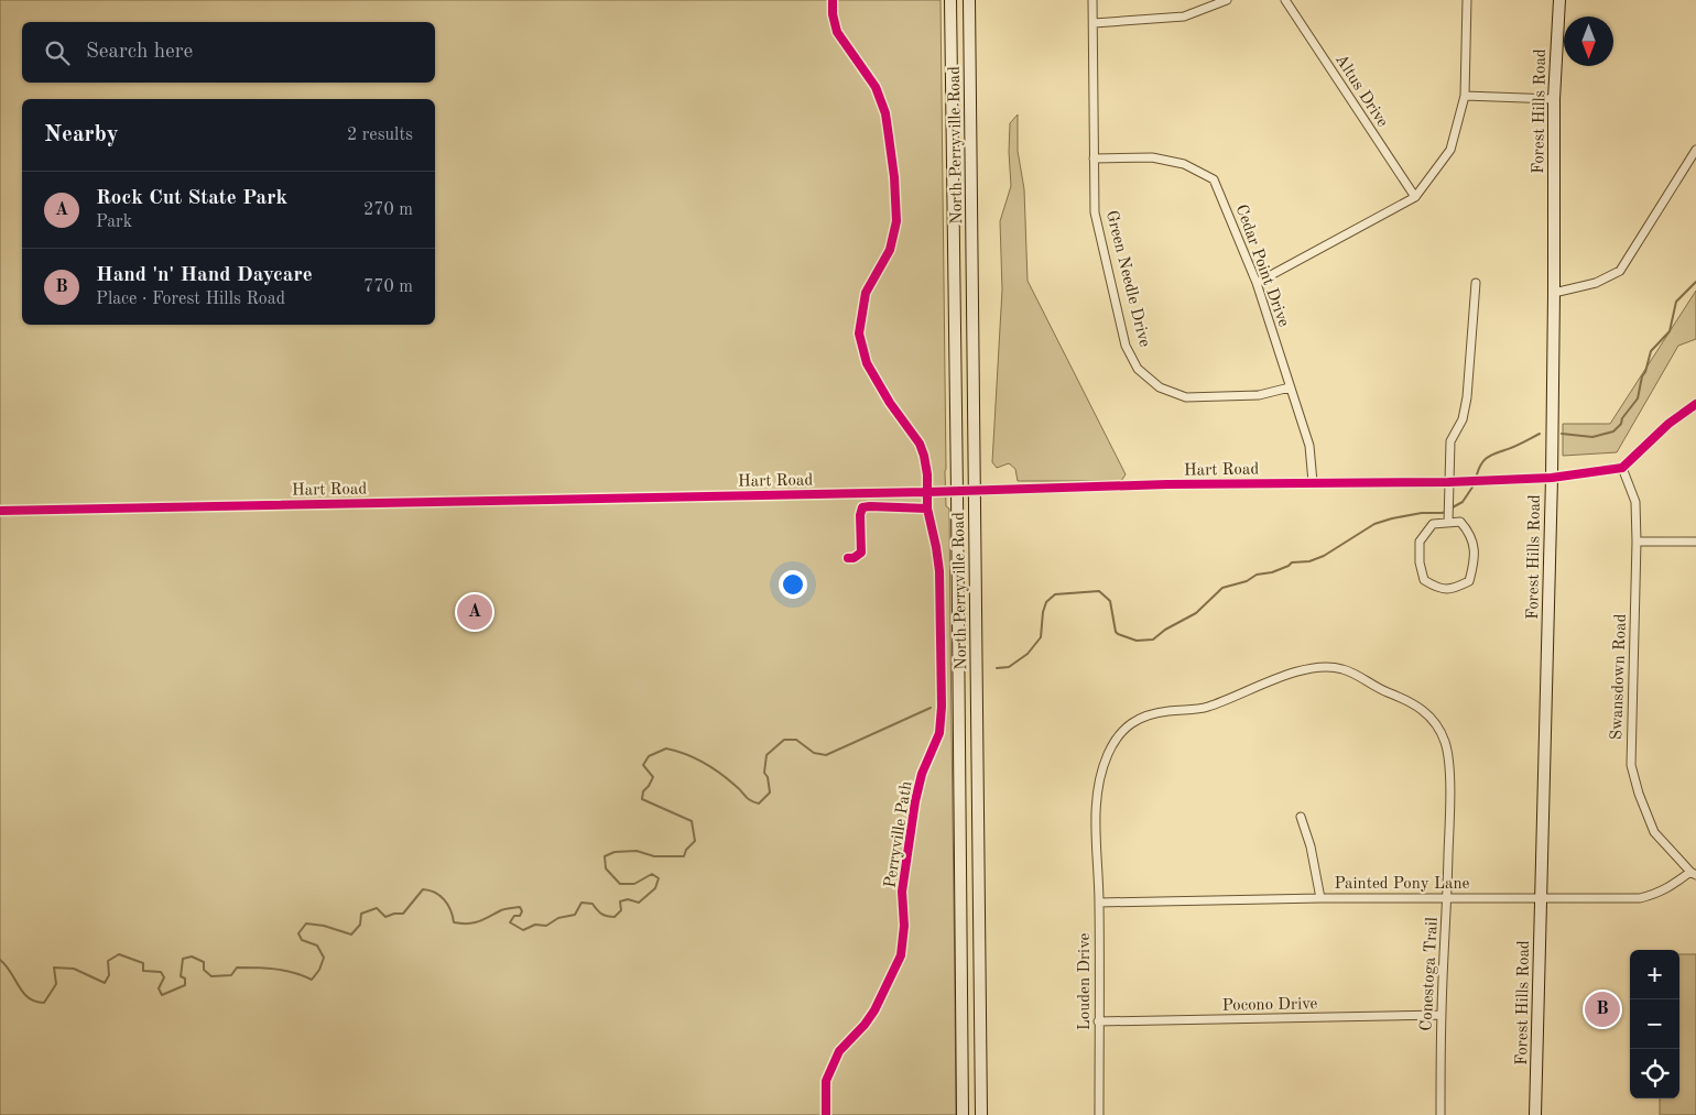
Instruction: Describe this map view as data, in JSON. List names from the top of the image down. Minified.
{"streets":{"main road":["Forest Hills Road","North Perryville Road"],"street":["Altus Drive","Cedar Point Drive","Green Needle Drive","Hart Road","Swansdown Road","Painted Pony Lane","Conestoga Trail","Louden Drive","Pocono Drive"],"cycle path":["Perryville Path"]},"crossings":[["Forest Hills Road","Hart Road"],["Forest Hills Road","Painted Pony Lane"],["North Perryville Road","Hart Road"],["Cedar Point Drive","Green Needle Drive"],["Cedar Point Drive","Hart Road"],["Hart Road","Swansdown Road"],["Swansdown Road","Painted Pony Lane"],["Painted Pony Lane","Conestoga Trail"],["Painted Pony Lane","Louden Drive"],["Conestoga Trail","Louden Drive"],["Conestoga Trail","Pocono Drive"],["Louden Drive","Pocono Drive"]],"north":"bottom","page":{"search":"Search here","heading":["Nearby","2 results"],"list":[{"mark":"A","name":"Rock Cut State Park","note":"Park","value":"270 m"},{"mark":"B","name":"Hand 'n' Hand Daycare","note":"Place · Forest Hills Road","value":"770 m"}],"pins":["A","B"],"map_buttons":["+","−"]}}
